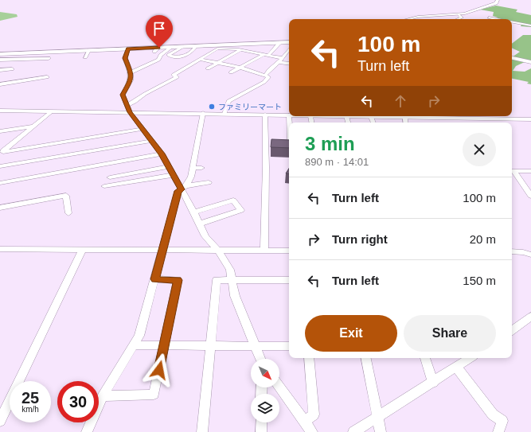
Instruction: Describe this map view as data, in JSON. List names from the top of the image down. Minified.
{"places":["ファミリーマート"],"north":"bottom right","page":{"turn":["100 m","Turn left"],"heading":["3 min","890 m · 14:01"],"list":[{"name":"Turn left","value":"100 m"},{"name":"Turn right","value":"20 m"},{"name":"Turn left","value":"150 m"}],"buttons":["Exit","Share"],"speed":"25 km/h","limit":"30"}}
